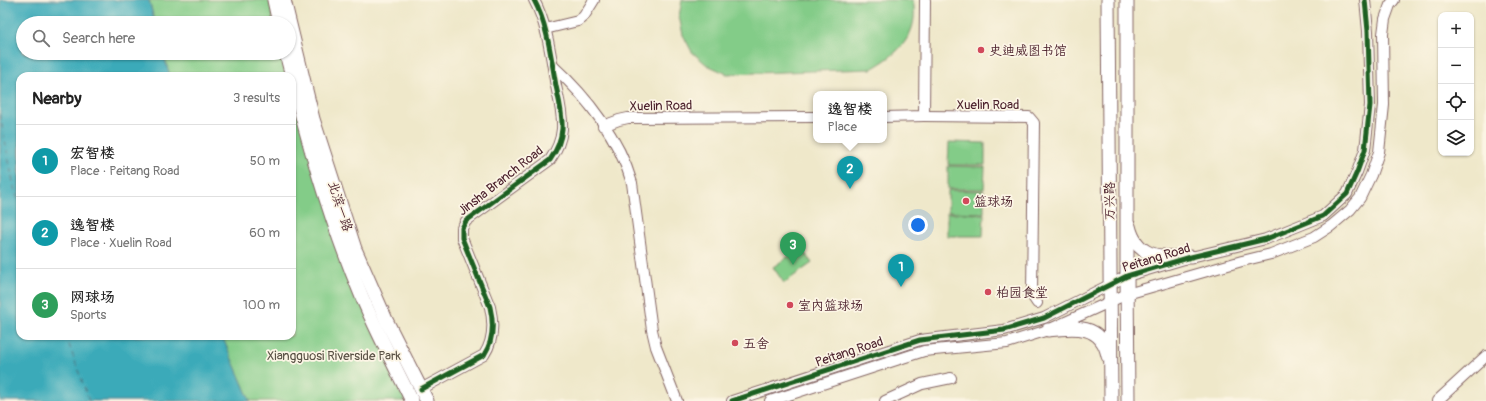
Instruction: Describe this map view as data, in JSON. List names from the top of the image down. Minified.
{"streets":{"main road":["万兴路","北滨一路"],"street":["Xuelin Road","Jinsha Branch Road","Peitang Road"]},"crossings":[["Jinsha Branch Road","北滨一路"],["万兴路","Peitang Road"]],"parks":["Xiangguosi Riverside Park"],"places":["史迪威图书馆","篮球场","柏园食堂","室内篮球场","五舍"],"page":{"map_buttons":["+","−"],"search":"Search here","heading":["Nearby","3 results"],"popup":["逸智楼","Place"],"list":[{"mark":"1","name":"宏智楼","note":"Place · Peitang Road","value":"50 m"},{"mark":"2","name":"逸智楼","note":"Place · Xuelin Road","value":"60 m"},{"mark":"3","name":"网球场","note":"Sports","value":"100 m"}],"pins":["2","3","1"]}}
